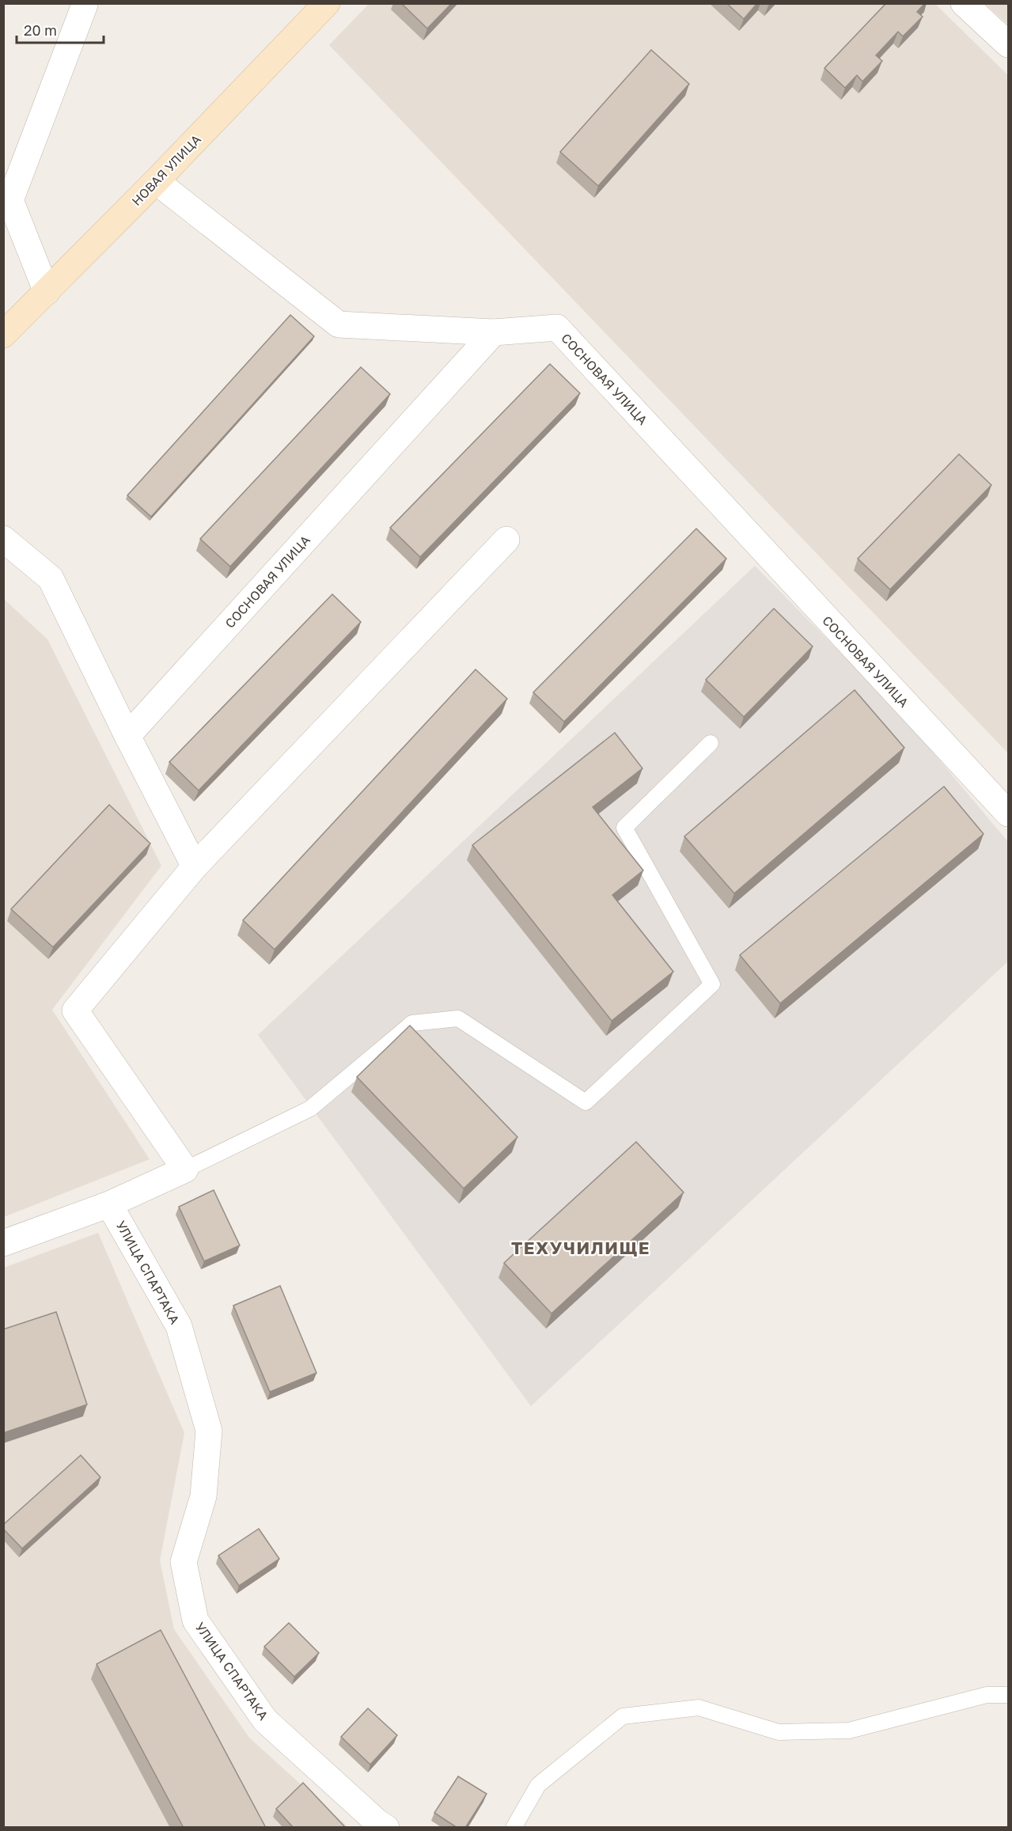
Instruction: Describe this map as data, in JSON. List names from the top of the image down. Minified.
{"streets":{"street":["НОВАЯ УЛИЦА","СОСНОВАЯ УЛИЦА","УЛИЦА СПАРТАКА"]},"districts":["ТЕХУЧИЛИЩЕ"],"scale_bar":"20 m"}
